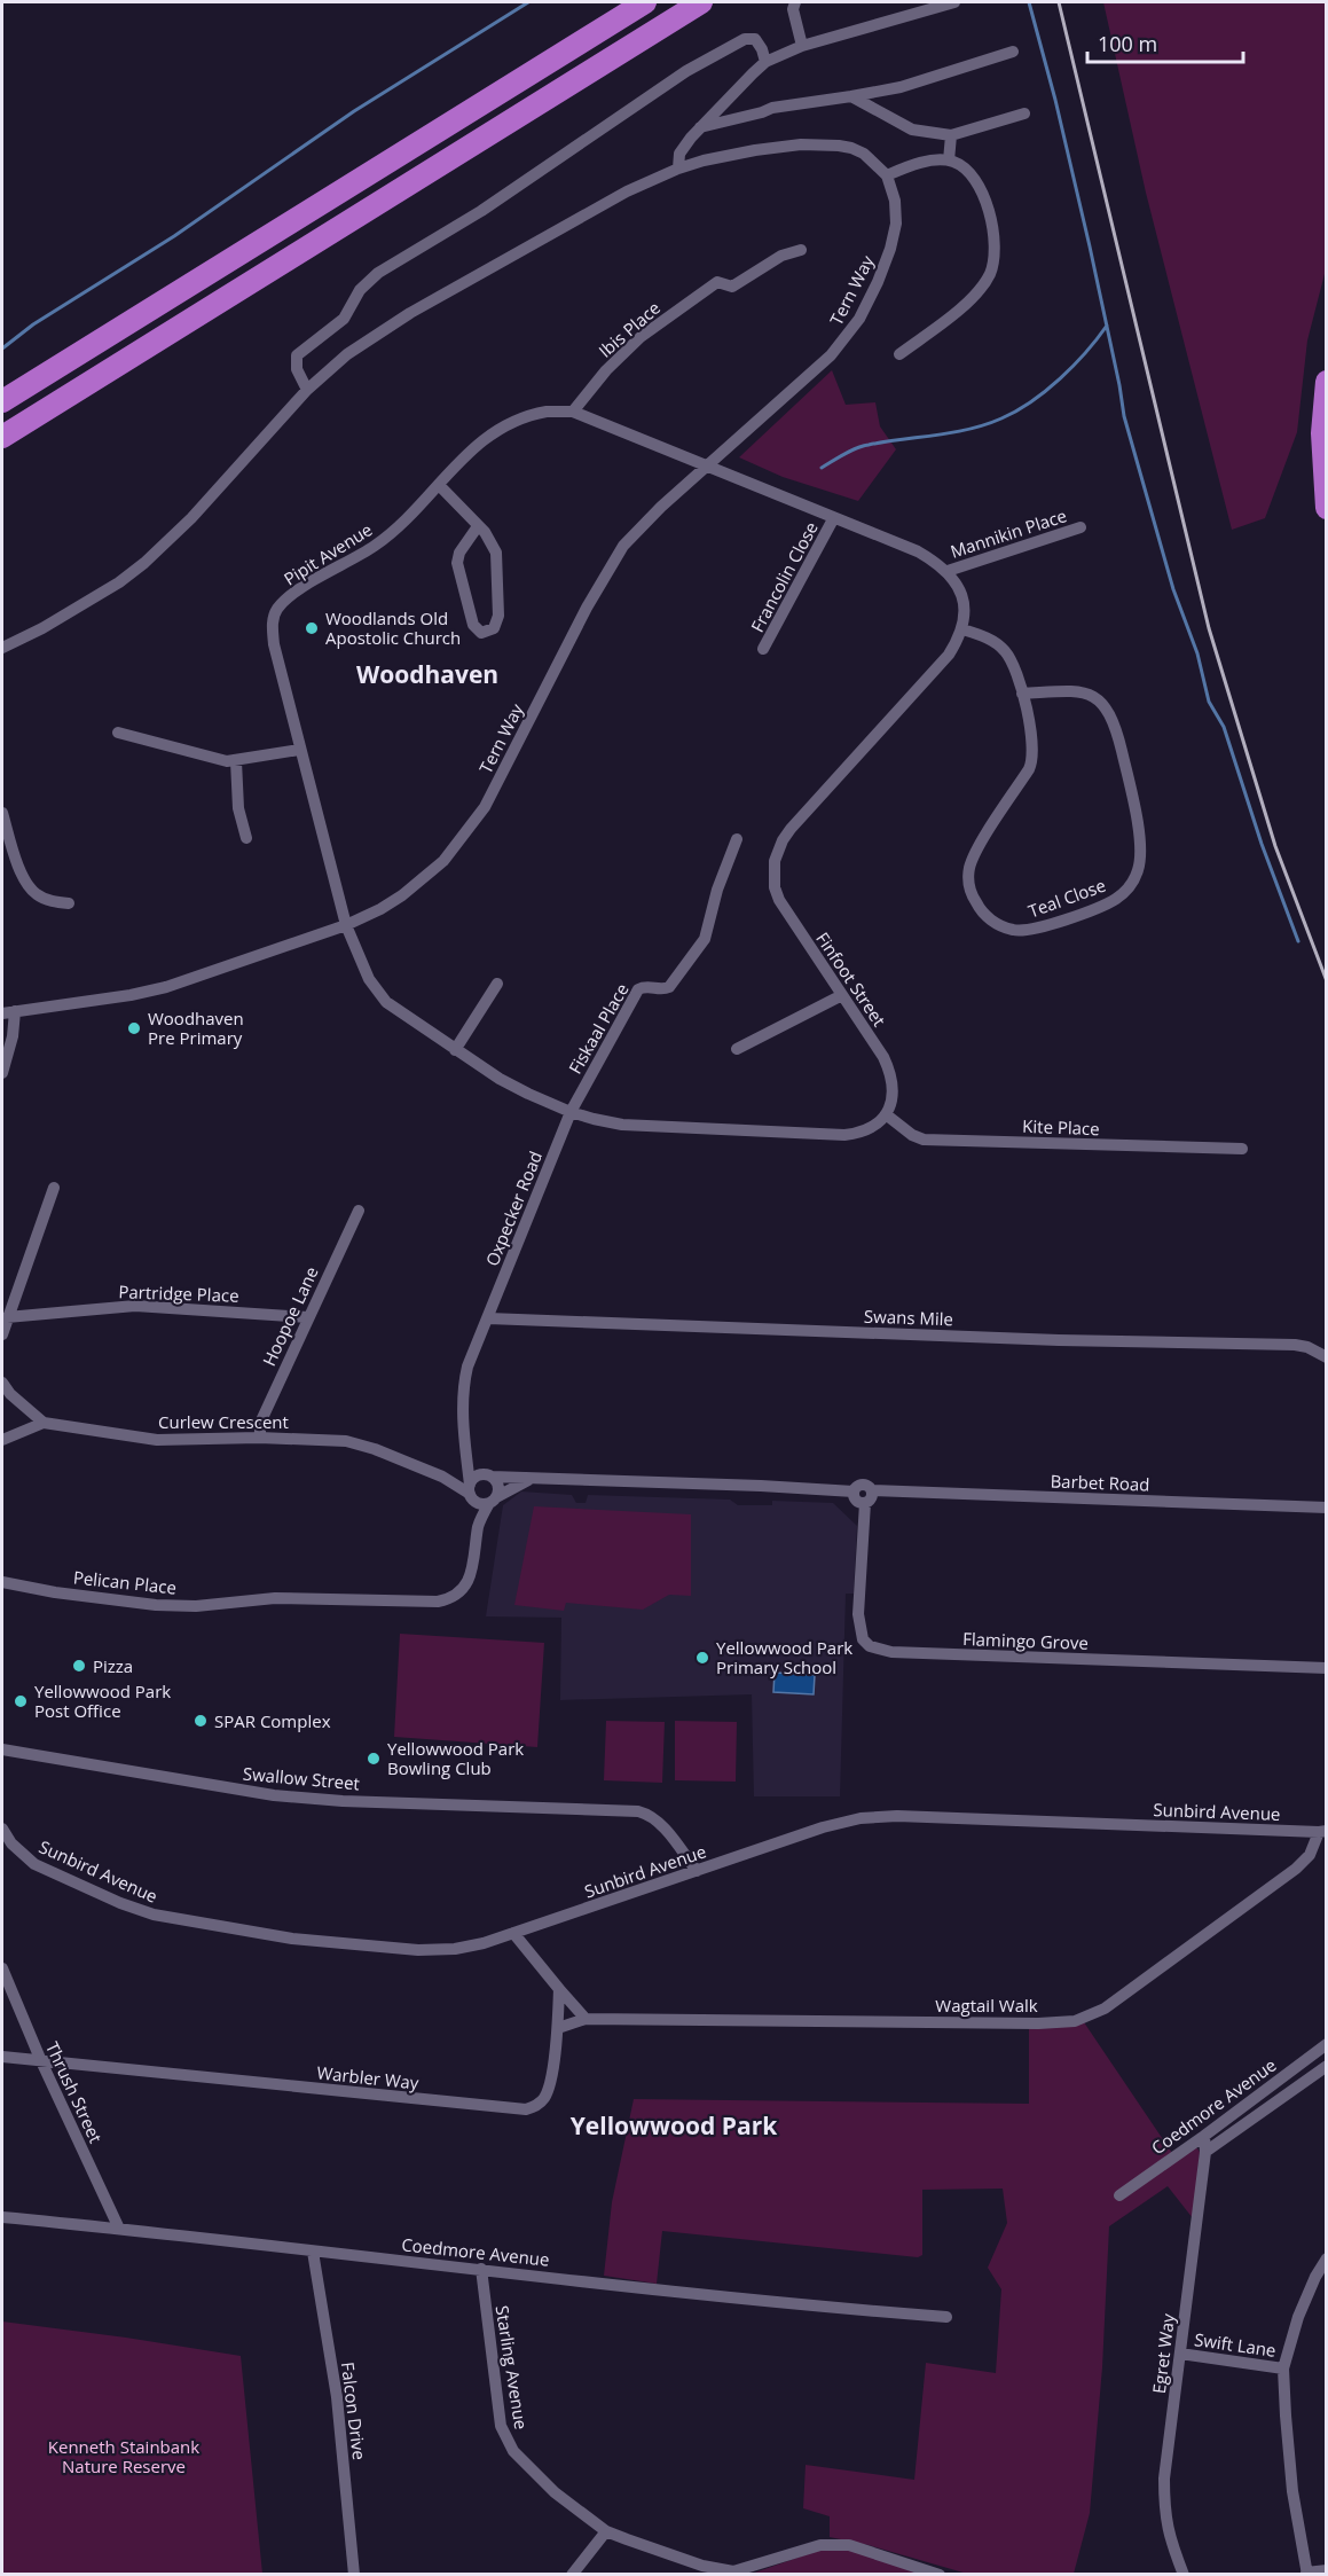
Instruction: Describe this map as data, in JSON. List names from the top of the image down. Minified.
{"streets":{"street":["Tern Way","Ibis Place","Mannikin Place","Pipit Avenue","Francolin Close","Teal Close","Finfoot Street","Fiskaal Place","Kite Place","Oxpecker Road","Partridge Place","Hoopoe Lane","Swans Mile","Curlew Crescent","Barbet Road","Pelican Place","Flamingo Grove","Swallow Street","Sunbird Avenue","Wagtail Walk","Warbler Way","Thrush Street","Coedmore Avenue","Swift Lane","Egret Way","Starling Avenue","Falcon Drive"]},"crossings":[["Tern Way","Pipit Avenue"],["Ibis Place","Pipit Avenue"],["Teal Close","Finfoot Street"],["Finfoot Street","Kite Place"],["Fiskaal Place","Oxpecker Road"],["Oxpecker Road","Swans Mile"],["Oxpecker Road","Curlew Crescent"],["Partridge Place","Hoopoe Lane"],["Hoopoe Lane","Curlew Crescent"],["Barbet Road","Flamingo Grove"],["Swallow Street","Sunbird Avenue"],["Sunbird Avenue","Wagtail Walk"],["Wagtail Walk","Warbler Way"],["Warbler Way","Thrush Street"],["Thrush Street","Coedmore Avenue"],["Coedmore Avenue","Egret Way"],["Coedmore Avenue","Starling Avenue"],["Coedmore Avenue","Falcon Drive"],["Swift Lane","Egret Way"]],"districts":["Woodhaven","Yellowwood Park"],"parks":["Kenneth Stainbank Nature Reserve"],"places":["Woodlands Old Apostolic Church","Woodhaven Pre Primary","Yellowwood Park Primary School","Pizza","Yellowwood Park Post Office","SPAR Complex","Yellowwood Park Bowling Club"],"scale_bar":"100 m"}
